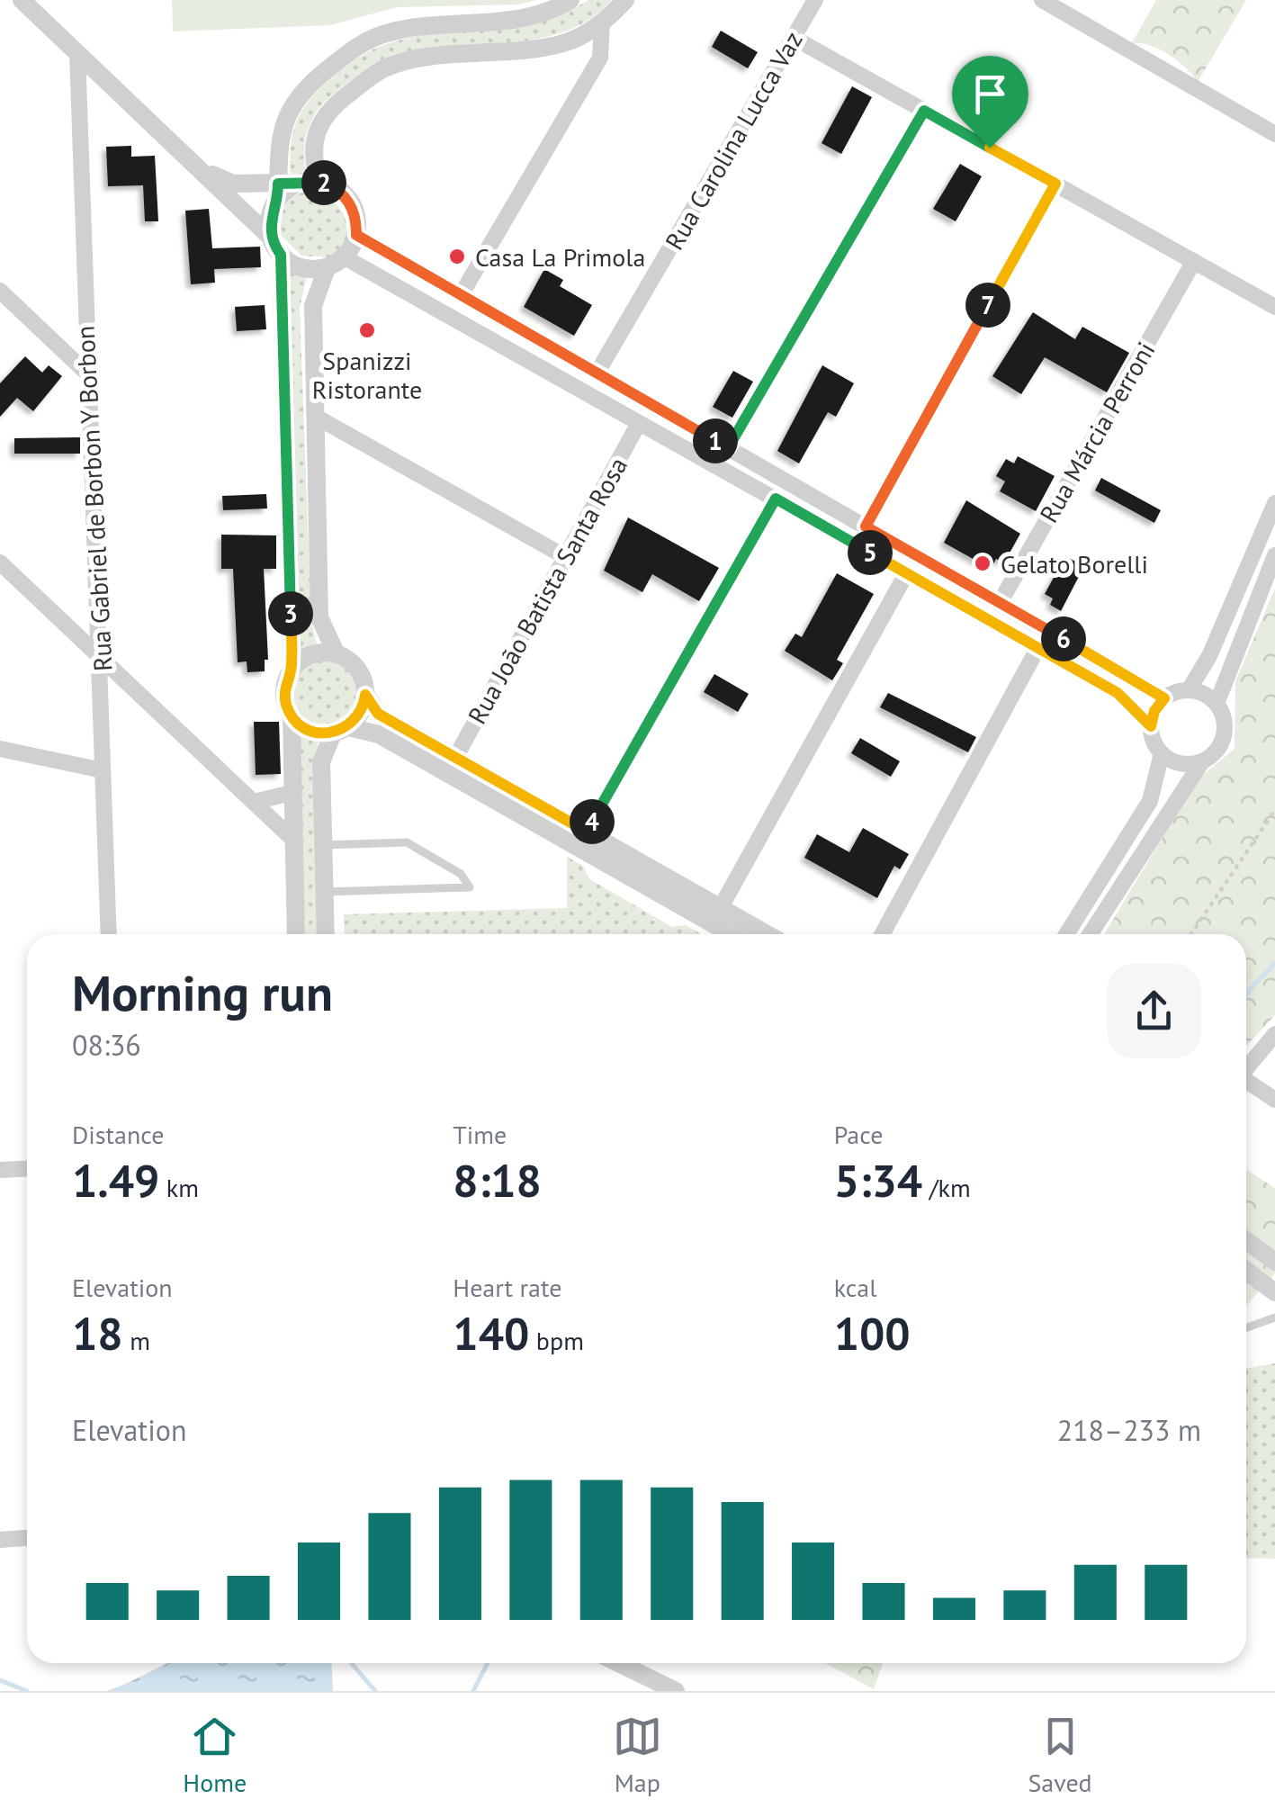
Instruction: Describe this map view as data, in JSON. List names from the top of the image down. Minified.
{"streets":{"street":["Rua Carolina Lucca Vaz","Rua Márcia Perroni","Rua Gabriel de Borbon Y Borbon","Rua João Batista Santa Rosa"]},"places":["Casa La Primola","Spanizzi Ristorante","Gelato Borelli"],"page":{"pins":["2","7","1","5","3","6","4"],"heading":["Morning run","08:36"],"stats":[["Distance","1.49 km"],["Time","8:18"],["Pace","5:34 /km"],["Elevation","18 m"],["Heart rate","140 bpm"],["kcal","100"]],"chart":["Elevation","218–233 m"],"tabs":["Home","Map","Saved"]}}
